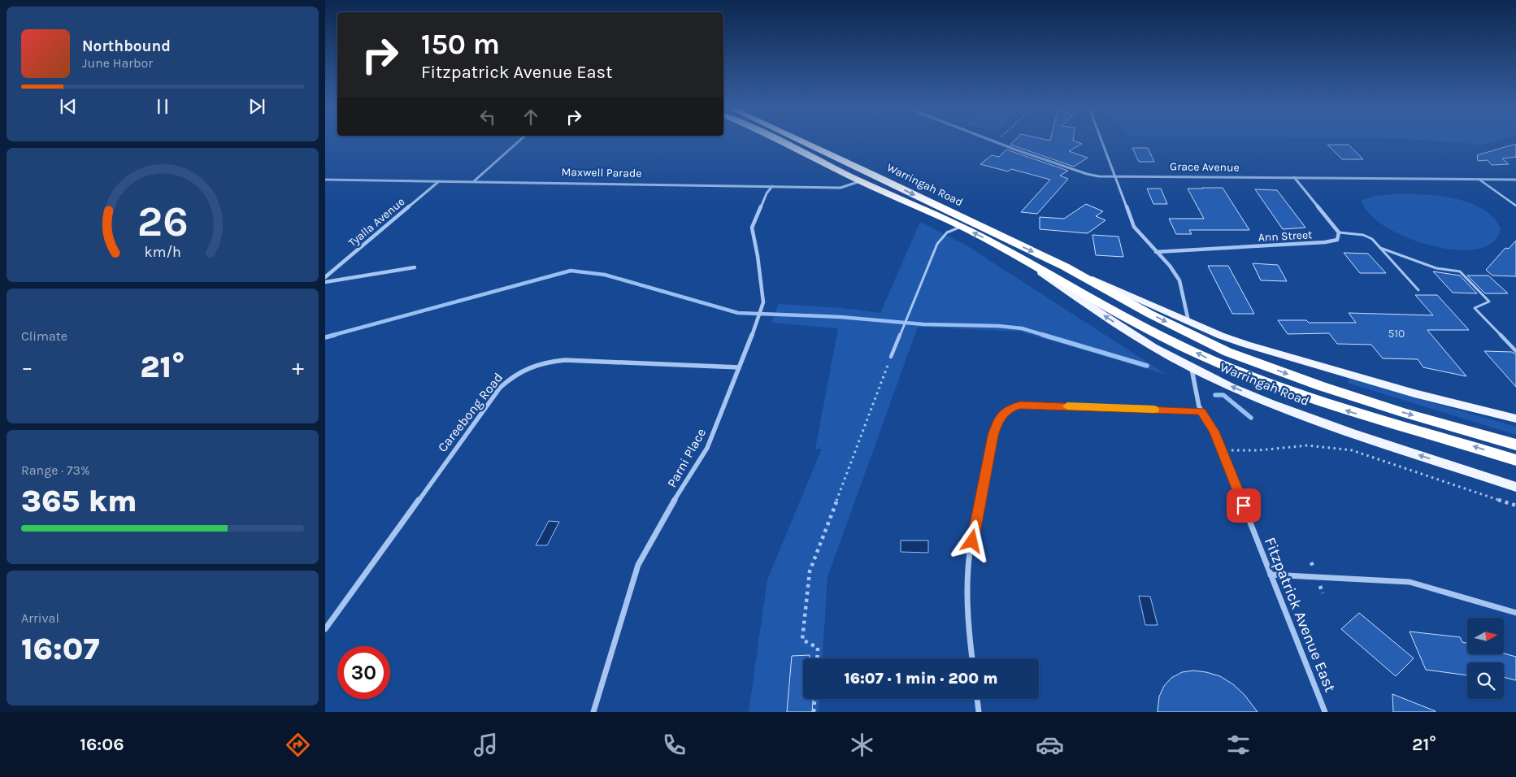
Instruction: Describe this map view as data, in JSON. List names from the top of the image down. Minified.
{"streets":{"highway":["Maxwell Parade","Warringah Road"],"street":["Grace Avenue","Tyalla Avenue","Ann Street","Careebong Road","Parni Place","Fitzpatrick Avenue East"]},"crossings":[["Grace Avenue","Ann Street"],["Maxwell Parade","Warringah Road"],["Maxwell Parade","Tyalla Avenue"],["Maxwell Parade","Parni Place"],["Warringah Road","Fitzpatrick Avenue East"],["Careebong Road","Parni Place"]],"house_numbers":["510"],"north":"right","page":{"turn":["150 m","Fitzpatrick Avenue East"],"song":["Northbound","June Harbor"],"tile":["Climate",["Range · 73%","365 km"],["Arrival","16:07"]],"heat":["−","21°","+"],"limit":"30","trip":"16:07 · 1 min · 200 m","tabs":["16:06","21°"],"gauge":["26","km/h"]}}
